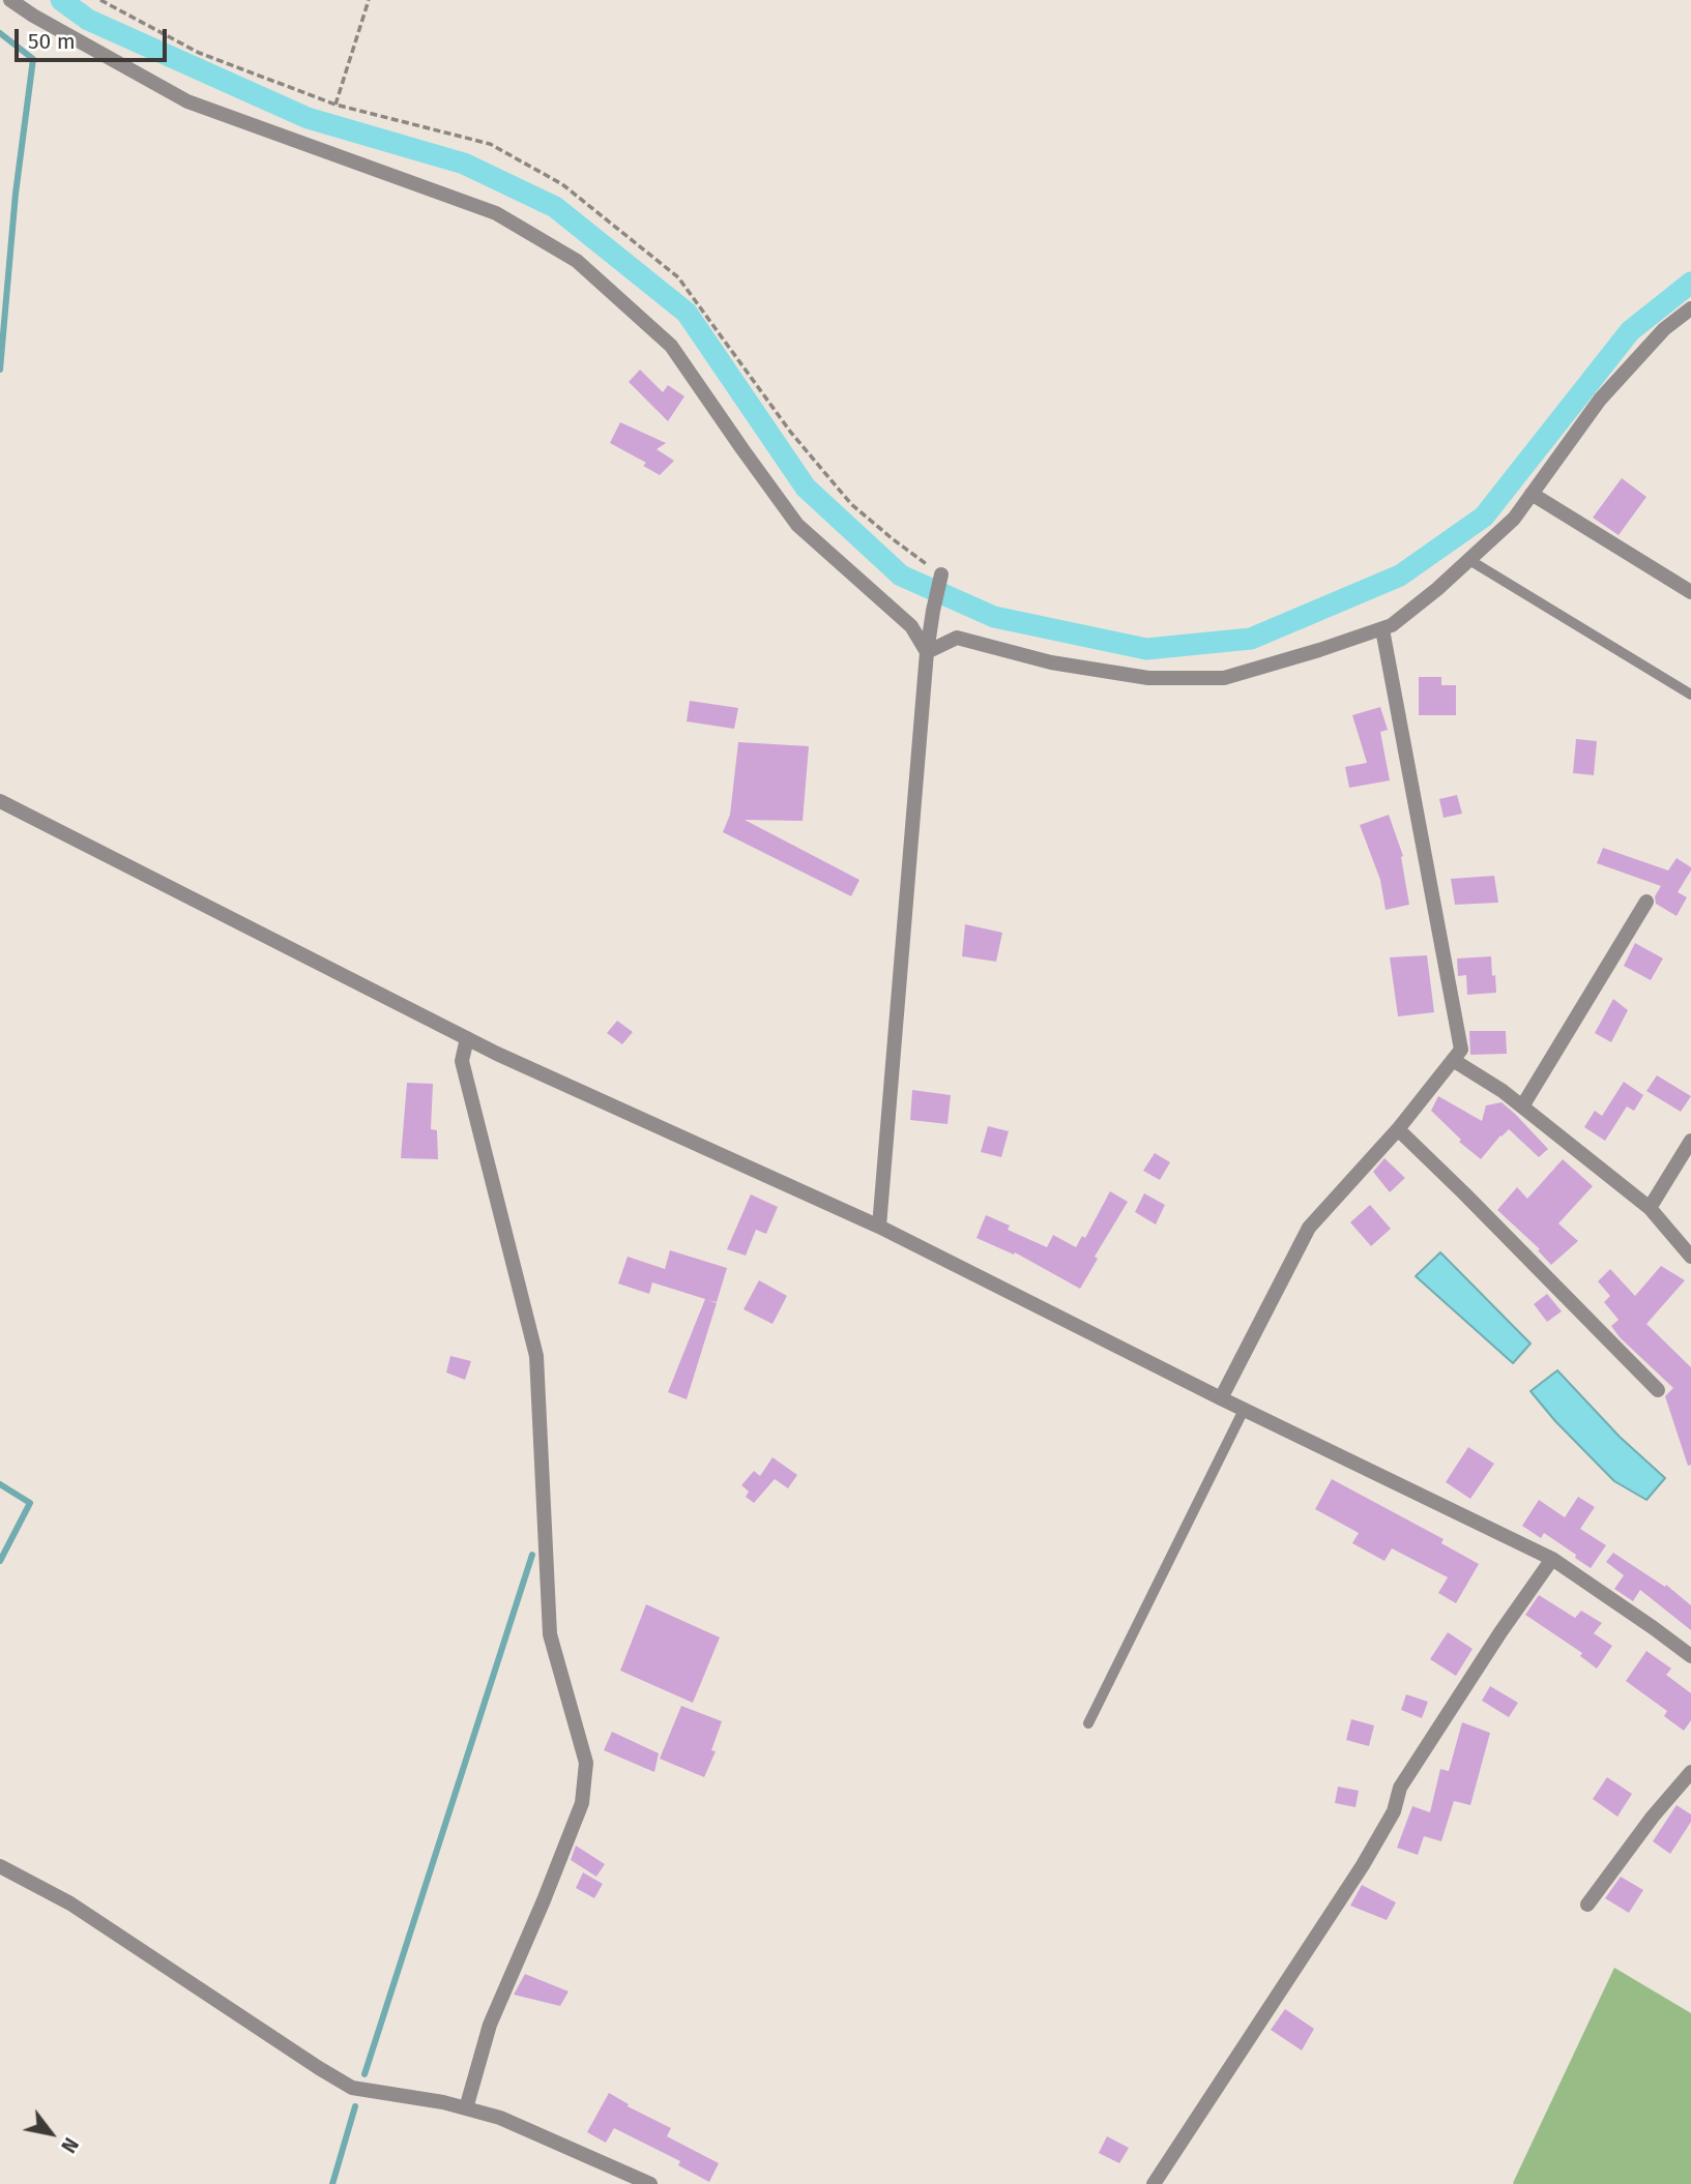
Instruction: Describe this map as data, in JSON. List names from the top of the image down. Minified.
{"scale_bar":"50 m","north":"bottom right"}
